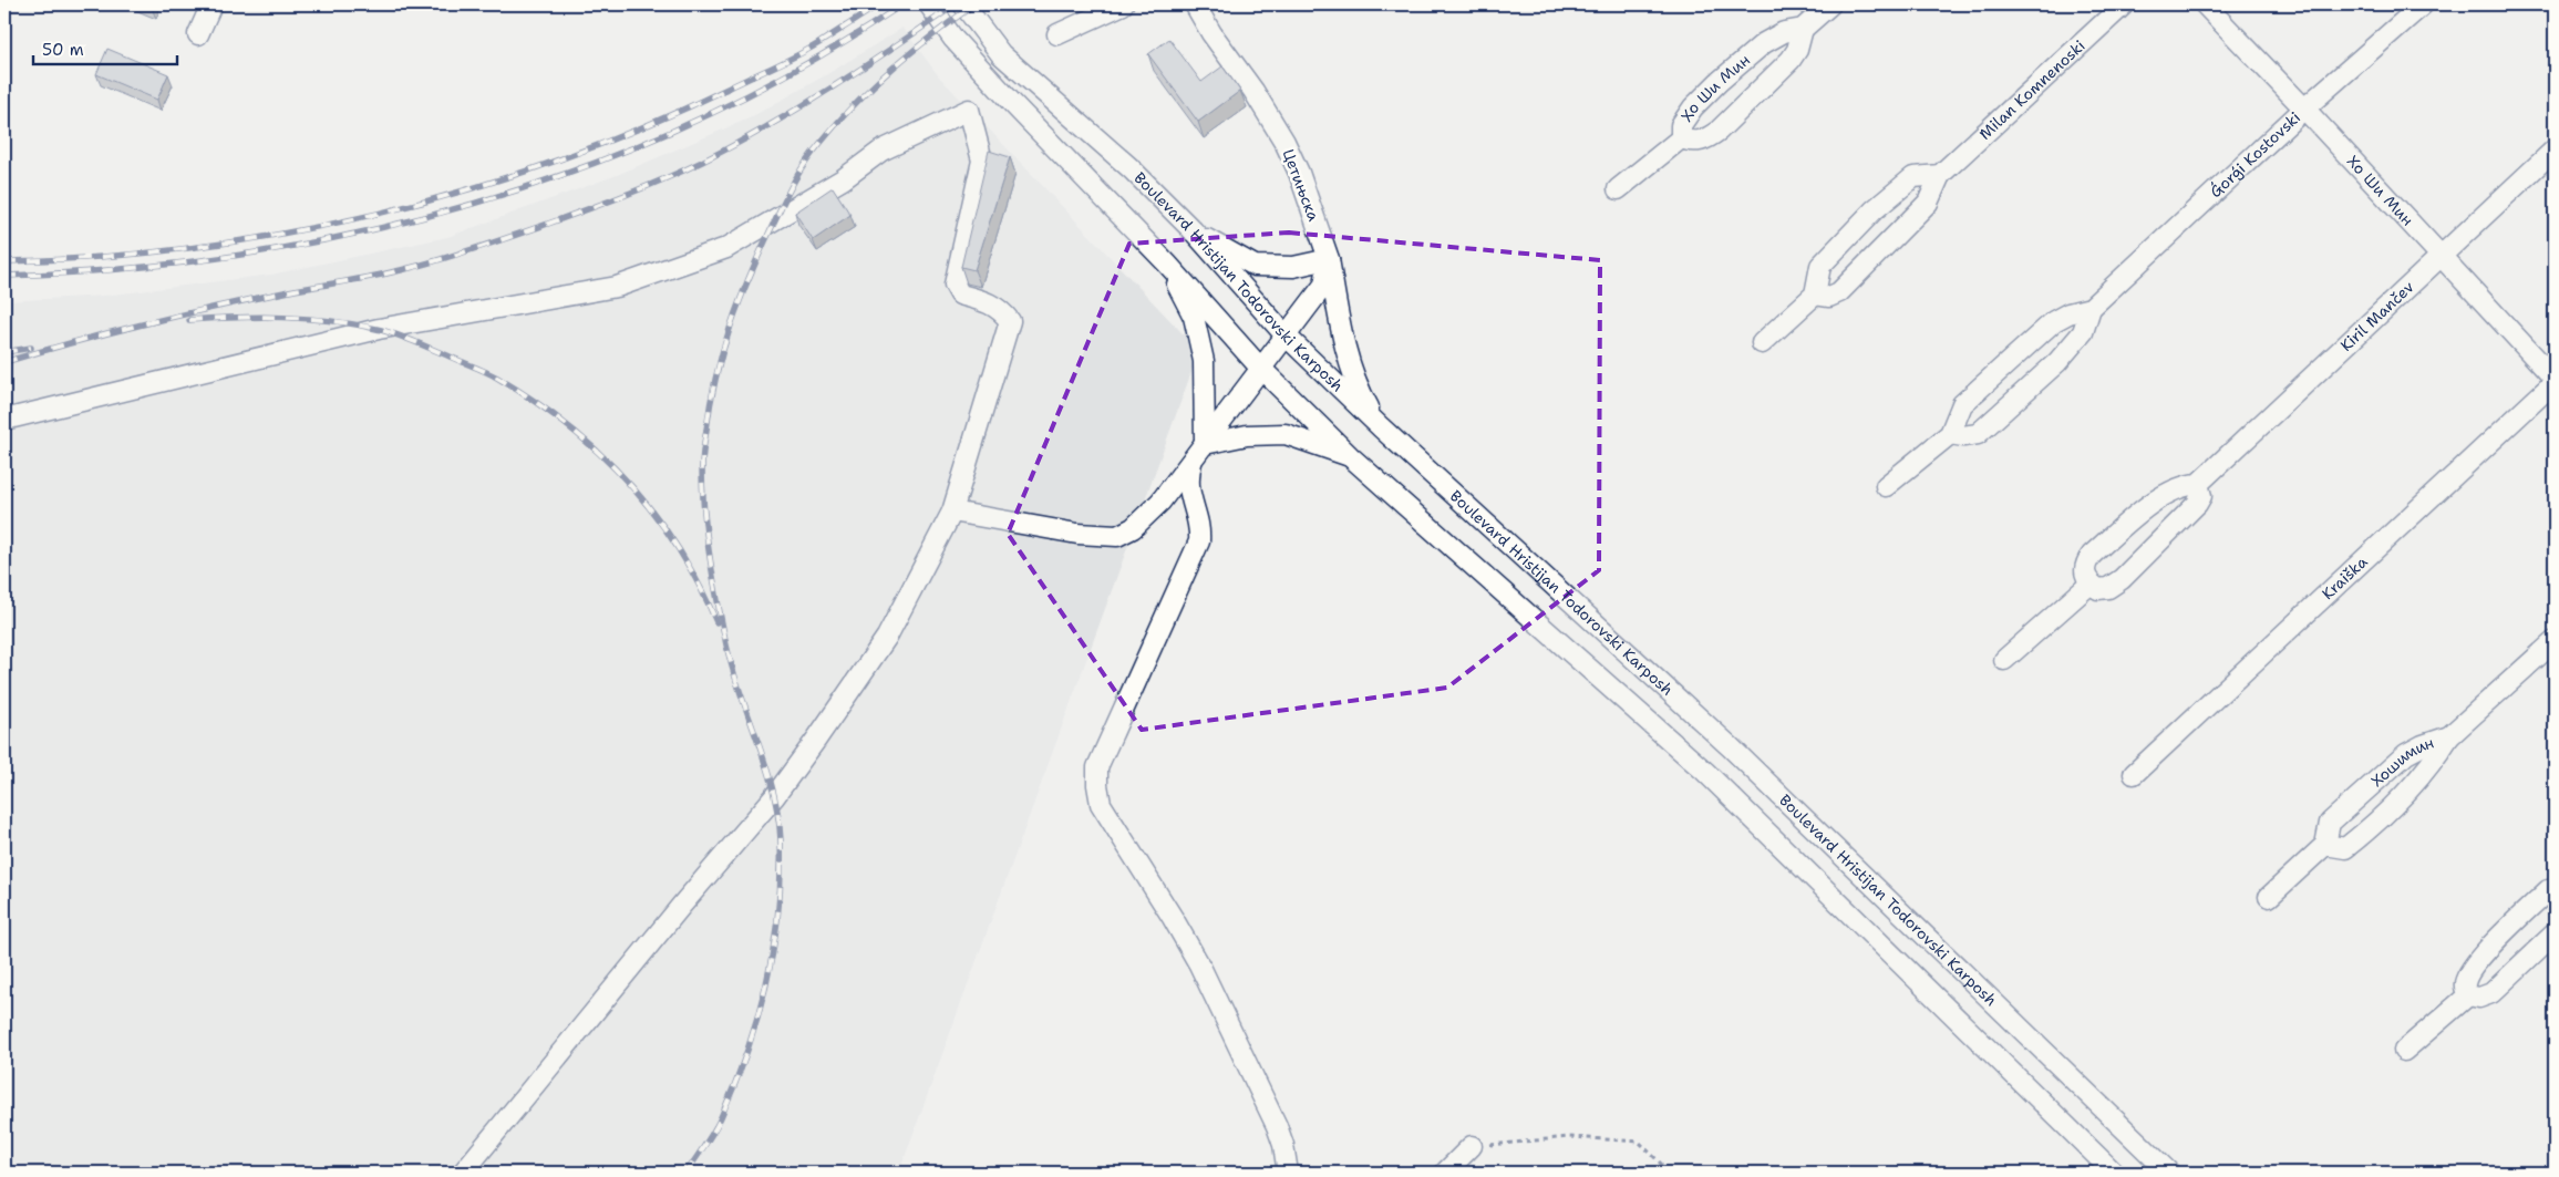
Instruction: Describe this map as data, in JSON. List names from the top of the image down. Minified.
{"streets":{"street":["Хо Ши Мин","Milan Komnenoski","Ǵorǵi Kostovski","Цетињска","Boulevard Hristijan Todorovski Karposh","Kiril Mančev","Kraiška","Хошимин"]},"crossings":[["Хо Ши Мин","Ǵorǵi Kostovski"],["Хо Ши Мин","Kiril Mančev"],["Хо Ши Мин","Kraiška"],["Цетињска","Boulevard Hristijan Todorovski Karposh"]],"scale_bar":"50 m"}
